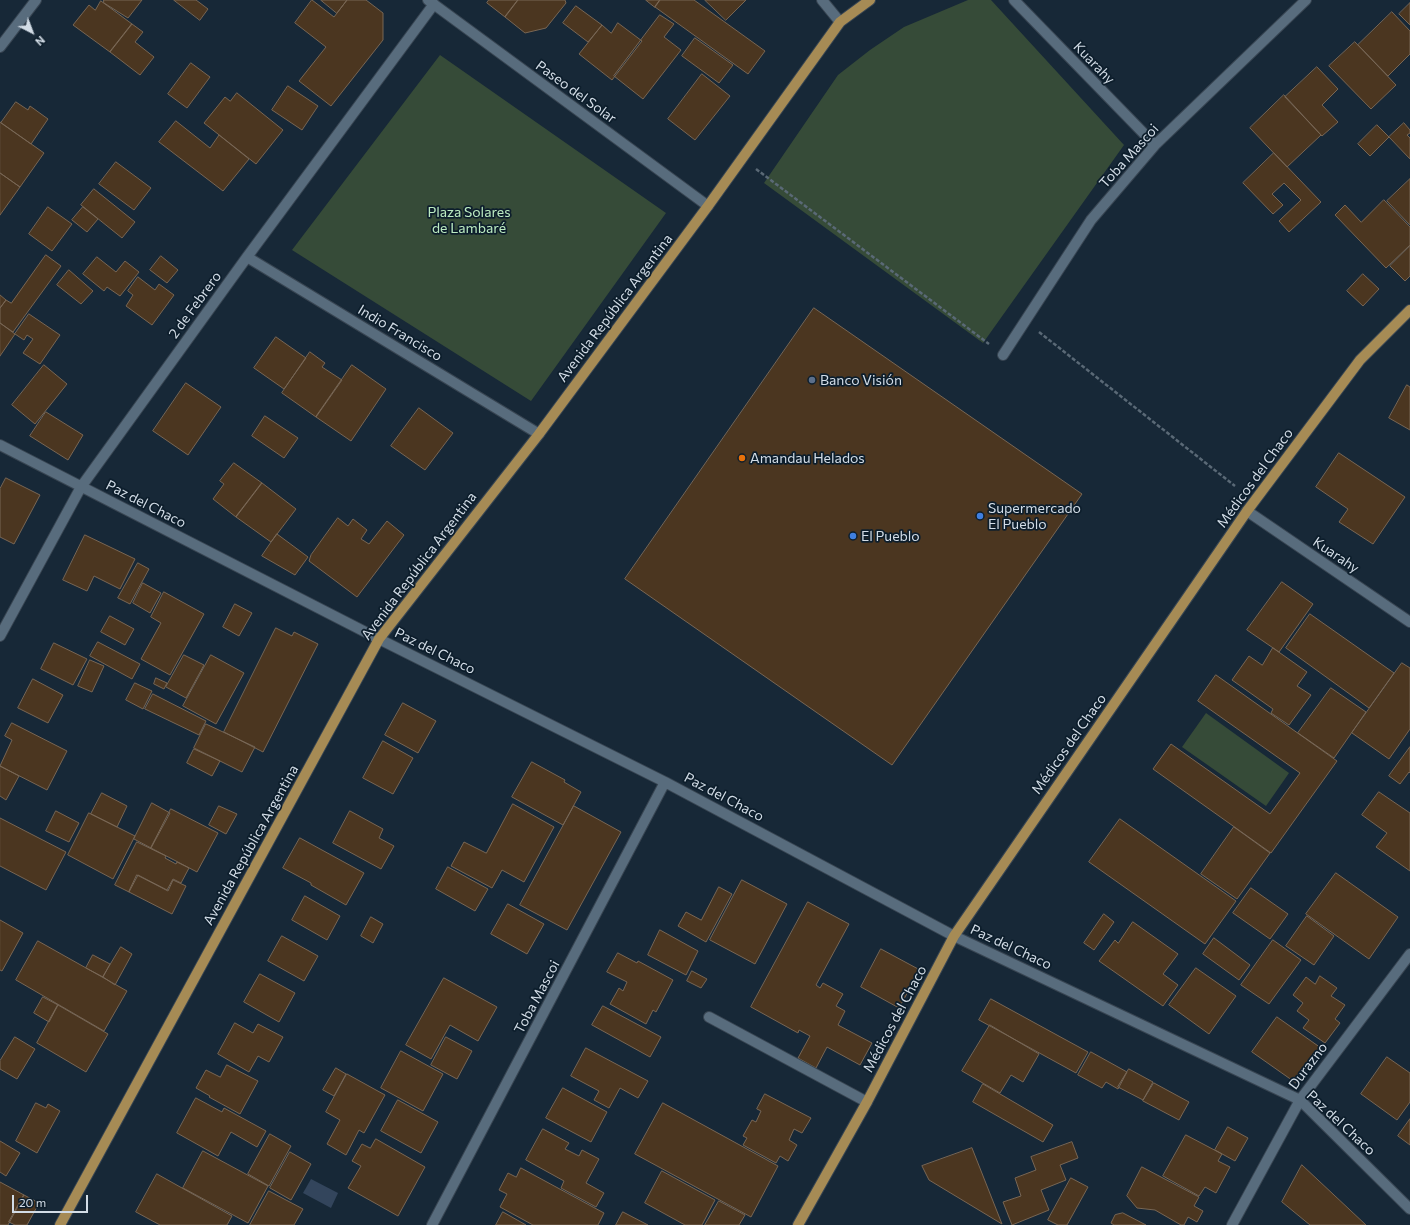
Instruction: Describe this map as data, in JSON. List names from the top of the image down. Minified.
{"streets":{"main road":["Avenida República Argentina","Médicos del Chaco"],"street":["Kuarahy","Paseo del Solar","Toba Mascoi","2 de Febrero","Indio Francisco","Paz del Chaco","Durazno"]},"crossings":[["Kuarahy","Toba Mascoi"],["Kuarahy","Médicos del Chaco"],["Paseo del Solar","2 de Febrero"],["Paseo del Solar","Avenida República Argentina"],["Toba Mascoi","Paz del Chaco"],["2 de Febrero","Indio Francisco"],["2 de Febrero","Paz del Chaco"],["Avenida República Argentina","Indio Francisco"],["Avenida República Argentina","Paz del Chaco"],["Médicos del Chaco","Paz del Chaco"],["Paz del Chaco","Durazno"]],"parks":["Plaza Solares de Lambaré"],"places":["Banco Visión","Amandau Helados","Supermercado El Pueblo","El Pueblo"],"scale_bar":"20 m","north":"bottom right"}
